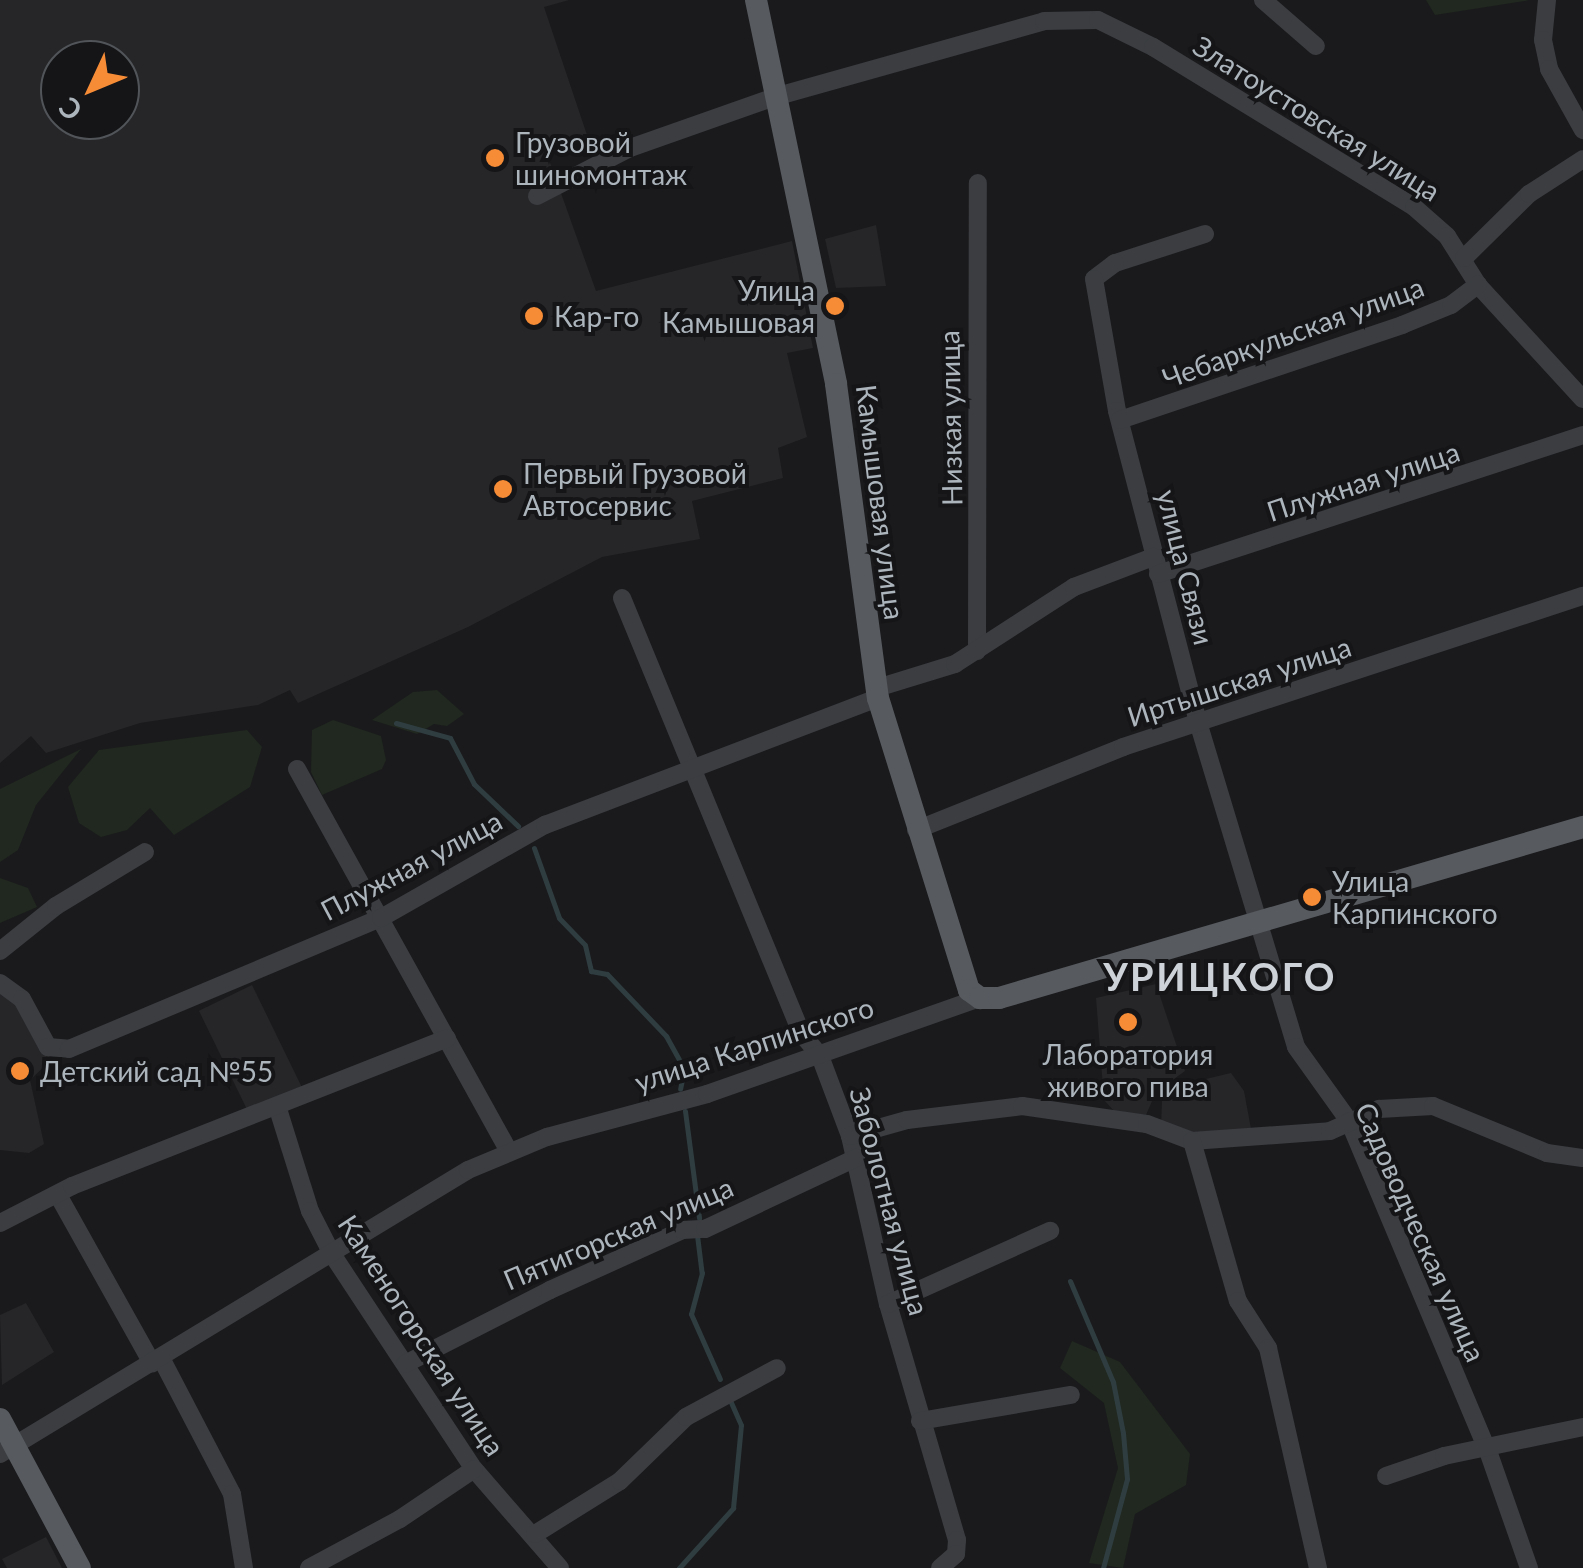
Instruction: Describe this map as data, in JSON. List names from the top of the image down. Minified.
{"streets":{"main road":["Камышовая улица","улица Карпинского"],"street":["Златоустовская улица","Чебаркульская улица","Низкая улица","Плужная улица","улица Связи","Иртышская улица","Заболотная улица","Садоводческая улица","Пятигорская улица","Каменогорская улица"]},"crossings":[["Златоустовская улица","Чебаркульская улица"],["Златоустовская улица","Камышовая улица"],["Чебаркульская улица","улица Связи"],["Низкая улица","Плужная улица"],["Плужная улица","Камышовая улица"],["Плужная улица","улица Связи"],["Плужная улица","Заболотная улица"],["Камышовая улица","Иртышская улица"],["Камышовая улица","улица Карпинского"],["улица Связи","Иртышская улица"],["улица Связи","улица Карпинского"],["улица Связи","Садоводческая улица"],["улица Карпинского","Заболотная улица"],["улица Карпинского","Садоводческая улица"],["улица Карпинского","Каменогорская улица"],["Заболотная улица","Пятигорская улица"],["Пятигорская улица","Каменогорская улица"]],"districts":["УРИЦКОГО"],"places":["Грузовой шиномонтаж","Улица Камышовая","Кар-го","Первый Грузовой Автосервис","Улица Карпинского","Лаборатория живого пива","Детский сад №55"],"north":"bottom left"}
